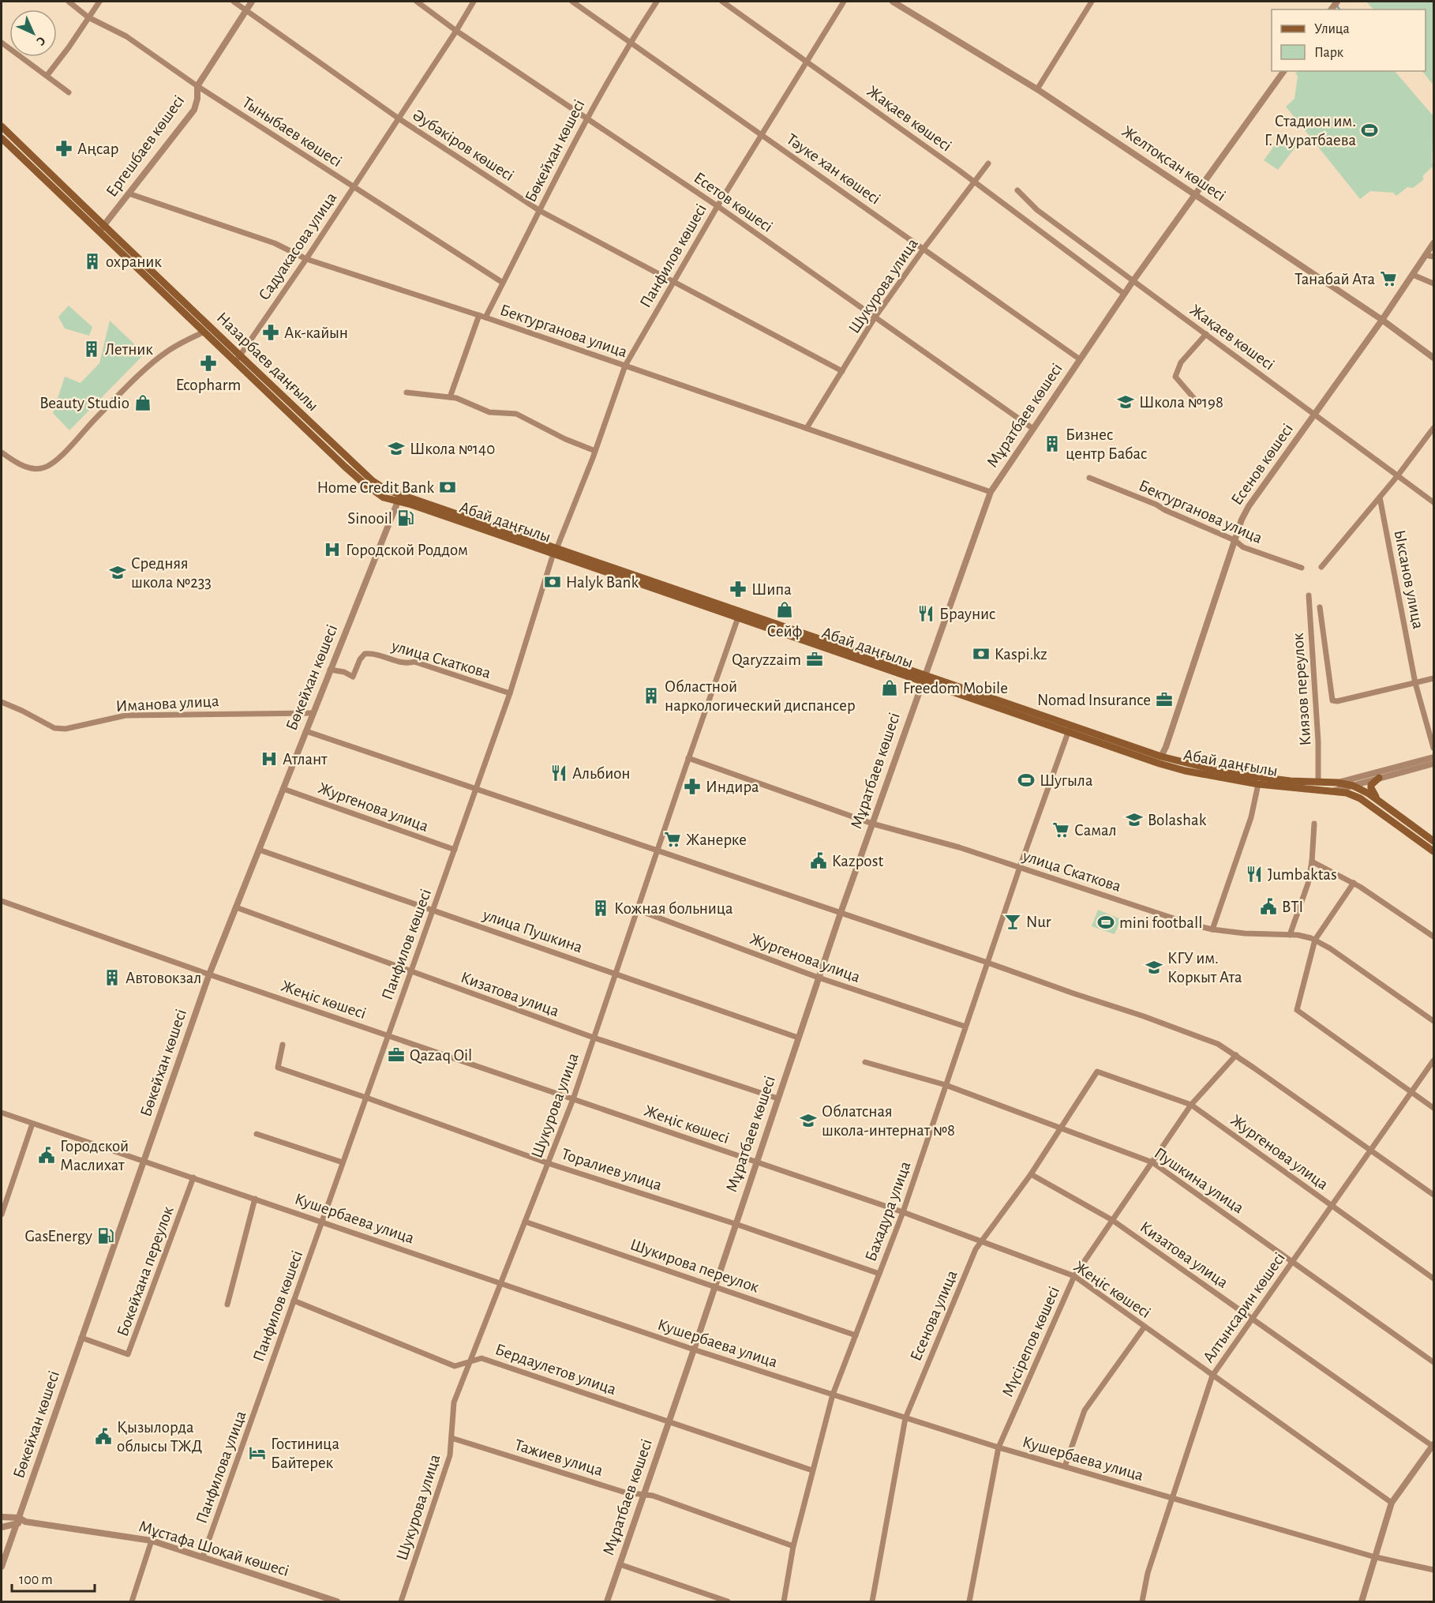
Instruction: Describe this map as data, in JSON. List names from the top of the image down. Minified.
{"streets":{"main road":["Назарбаев даңғылы","Абай даңғылы"],"street":["Жақаев көшесі","Тыныбаев көшесі","Әубәкіров көшесі","Ергешбаев көшесі","Бөкейхан көшесі","Желтоқсан көшесі","Тәуке хан көшесі","Есетов көшесі","Садуакасова улица","Панфилов көшесі","Шукурова улица","Бектурганова улица","Мұратбаев көшесі","Есенов көшесі","Ыксанов улица","улица Скаткова","Киязов переулок","Иманова улица","Жургенова улица","улица Пушкина","Кизатова улица","Жеңіс көшесі","Торалиев улица","Пушкина улица","Бахадура улица","Кушербаева улица","Шукирова переулок","Бокейхана переулок","Алтынсарин көшесі","Есенова улица","Мүсірепов көшесі","Бердаулетов улица","Тажиев улица","Панфилова улица","Мұстафа Шоқай көшесі"]},"crossings":[["Жақаев көшесі","Панфилов көшесі"],["Жақаев көшесі","Шукурова улица"],["Жақаев көшесі","Мұратбаев көшесі"],["Жақаев көшесі","Есенов көшесі"],["Тыныбаев көшесі","Ергешбаев көшесі"],["Тыныбаев көшесі","Бөкейхан көшесі"],["Тыныбаев көшесі","Садуакасова улица"],["Әубәкіров көшесі","Ергешбаев көшесі"],["Әубәкіров көшесі","Бөкейхан көшесі"],["Әубәкіров көшесі","Садуакасова улица"],["Әубәкіров көшесі","Панфилов көшесі"],["Әубәкіров көшесі","Шукурова улица"],["Ергешбаев көшесі","Бектурганова улица"],["Ергешбаев көшесі","Назарбаев даңғылы"],["Бөкейхан көшесі","Тәуке хан көшесі"],["Бөкейхан көшесі","Есетов көшесі"],["Бөкейхан көшесі","Бектурганова улица"],["Бөкейхан көшесі","Назарбаев даңғылы"],["Бөкейхан көшесі","улица Скаткова"],["Бөкейхан көшесі","Иманова улица"],["Бөкейхан көшесі","Жургенова улица"],["Бөкейхан көшесі","улица Пушкина"],["Бөкейхан көшесі","Кизатова улица"],["Бөкейхан көшесі","Жеңіс көшесі"],["Бөкейхан көшесі","Кушербаева улица"],["Бөкейхан көшесі","Бокейхана переулок"],["Бөкейхан көшесі","Мұстафа Шоқай көшесі"],["Желтоқсан көшесі","Мұратбаев көшесі"],["Желтоқсан көшесі","Есенов көшесі"],["Тәуке хан көшесі","Панфилов көшесі"],["Тәуке хан көшесі","Шукурова улица"],["Тәуке хан көшесі","Мұратбаев көшесі"],["Есетов көшесі","Садуакасова улица"],["Есетов көшесі","Панфилов көшесі"],["Есетов көшесі","Шукурова улица"],["Есетов көшесі","Мұратбаев көшесі"],["Садуакасова улица","Бектурганова улица"],["Садуакасова улица","Назарбаев даңғылы"],["Панфилов көшесі","Бектурганова улица"],["Панфилов көшесі","Назарбаев даңғылы"],["Панфилов көшесі","Абай даңғылы"],["Панфилов көшесі","улица Скаткова"],["Панфилов көшесі","Жургенова улица"],["Панфилов көшесі","улица Пушкина"],["Панфилов көшесі","Кизатова улица"],["Панфилов көшесі","Жеңіс көшесі"],["Панфилов көшесі","Торалиев улица"],["Панфилов көшесі","Кушербаева улица"],["Панфилов көшесі","Бердаулетов улица"],["Панфилов көшесі","Панфилова улица"],["Шукурова улица","Бектурганова улица"],["Шукурова улица","Абай даңғылы"],["Шукурова улица","улица Скаткова"],["Шукурова улица","Жургенова улица"],["Шукурова улица","улица Пушкина"],["Шукурова улица","Кизатова улица"],["Шукурова улица","Жеңіс көшесі"],["Шукурова улица","Торалиев улица"],["Шукурова улица","Кушербаева улица"],["Шукурова улица","Шукирова переулок"],["Шукурова улица","Бердаулетов улица"],["Шукурова улица","Тажиев улица"],["Бектурганова улица","Мұратбаев көшесі"],["Бектурганова улица","Есенов көшесі"],["Назарбаев даңғылы","Абай даңғылы"],["Мұратбаев көшесі","Абай даңғылы"],["Мұратбаев көшесі","улица Скаткова"],["Мұратбаев көшесі","Жургенова улица"],["Мұратбаев көшесі","улица Пушкина"],["Мұратбаев көшесі","Кизатова улица"],["Мұратбаев көшесі","Жеңіс көшесі"],["Мұратбаев көшесі","Торалиев улица"],["Мұратбаев көшесі","Кушербаева улица"],["Мұратбаев көшесі","Шукирова переулок"],["Мұратбаев көшесі","Бердаулетов улица"],["Мұратбаев көшесі","Тажиев улица"],["Есенов көшесі","Абай даңғылы"],["Абай даңғылы","Киязов переулок"],["Абай даңғылы","Бахадура улица"],["улица Скаткова","Бахадура улица"],["Жургенова улица","Бахадура улица"],["Жургенова улица","Алтынсарин көшесі"],["Жургенова улица","Есенова улица"],["Жургенова улица","Мүсірепов көшесі"],["Кизатова улица","Алтынсарин көшесі"],["Кизатова улица","Есенова улица"],["Кизатова улица","Мүсірепов көшесі"],["Жеңіс көшесі","Бахадура улица"],["Жеңіс көшесі","Алтынсарин көшесі"],["Жеңіс көшесі","Есенова улица"],["Жеңіс көшесі","Мүсірепов көшесі"],["Торалиев улица","Бахадура улица"],["Пушкина улица","Бахадура улица"],["Пушкина улица","Алтынсарин көшесі"],["Пушкина улица","Есенова улица"],["Пушкина улица","Мүсірепов көшесі"],["Бахадура улица","Кушербаева улица"],["Бахадура улица","Шукирова переулок"],["Бахадура улица","Бердаулетов улица"],["Бахадура улица","Тажиев улица"],["Кушербаева улица","Бокейхана переулок"],["Кушербаева улица","Алтынсарин көшесі"],["Кушербаева улица","Есенова улица"],["Кушербаева улица","Мүсірепов көшесі"],["Панфилова улица","Мұстафа Шоқай көшесі"]],"places":{"sports":["Стадион им. Г. Муратбаева","Шугыла","mini football"],"pharmacy":["Аңсар","Ак-кайын","Ecopharm","Шипа","Индира"],"building":["охраник","Летник","Бизнес центр Бабас","Областной наркологический диспансер","Кожная больница","Автовокзал"],"supermarket":["Танабай Ата","Самал","Жанерке"],"school or university":["Школа №198","Школа №140","Средняя школа №233","Bolashak","КГУ им. Коркыт Ата","Облатсная школа-интернат №8"],"shop":["Beauty Studio","Сейф","Freedom Mobile"],"bank":["Home Credit Bank","Halyk Bank","Kaspi.kz"],"fuel station":["Sinooil","GasEnergy"],"hospital":["Городской Роддом","Атлант"],"restaurant":["Браунис","Альбион","Jumbaktas"],"office":["Qaryzzaim","Nomad Insurance","Qazaq Oil"],"public building":["Kazpost","BTI","Городской Маслихат","Қызылорда облысы ТЖД"],"bar":["Nur"],"hotel":["Гостиница Байтерек"]},"legend":["Улица","Парк"],"scale_bar":"100 m","north":"bottom right"}
